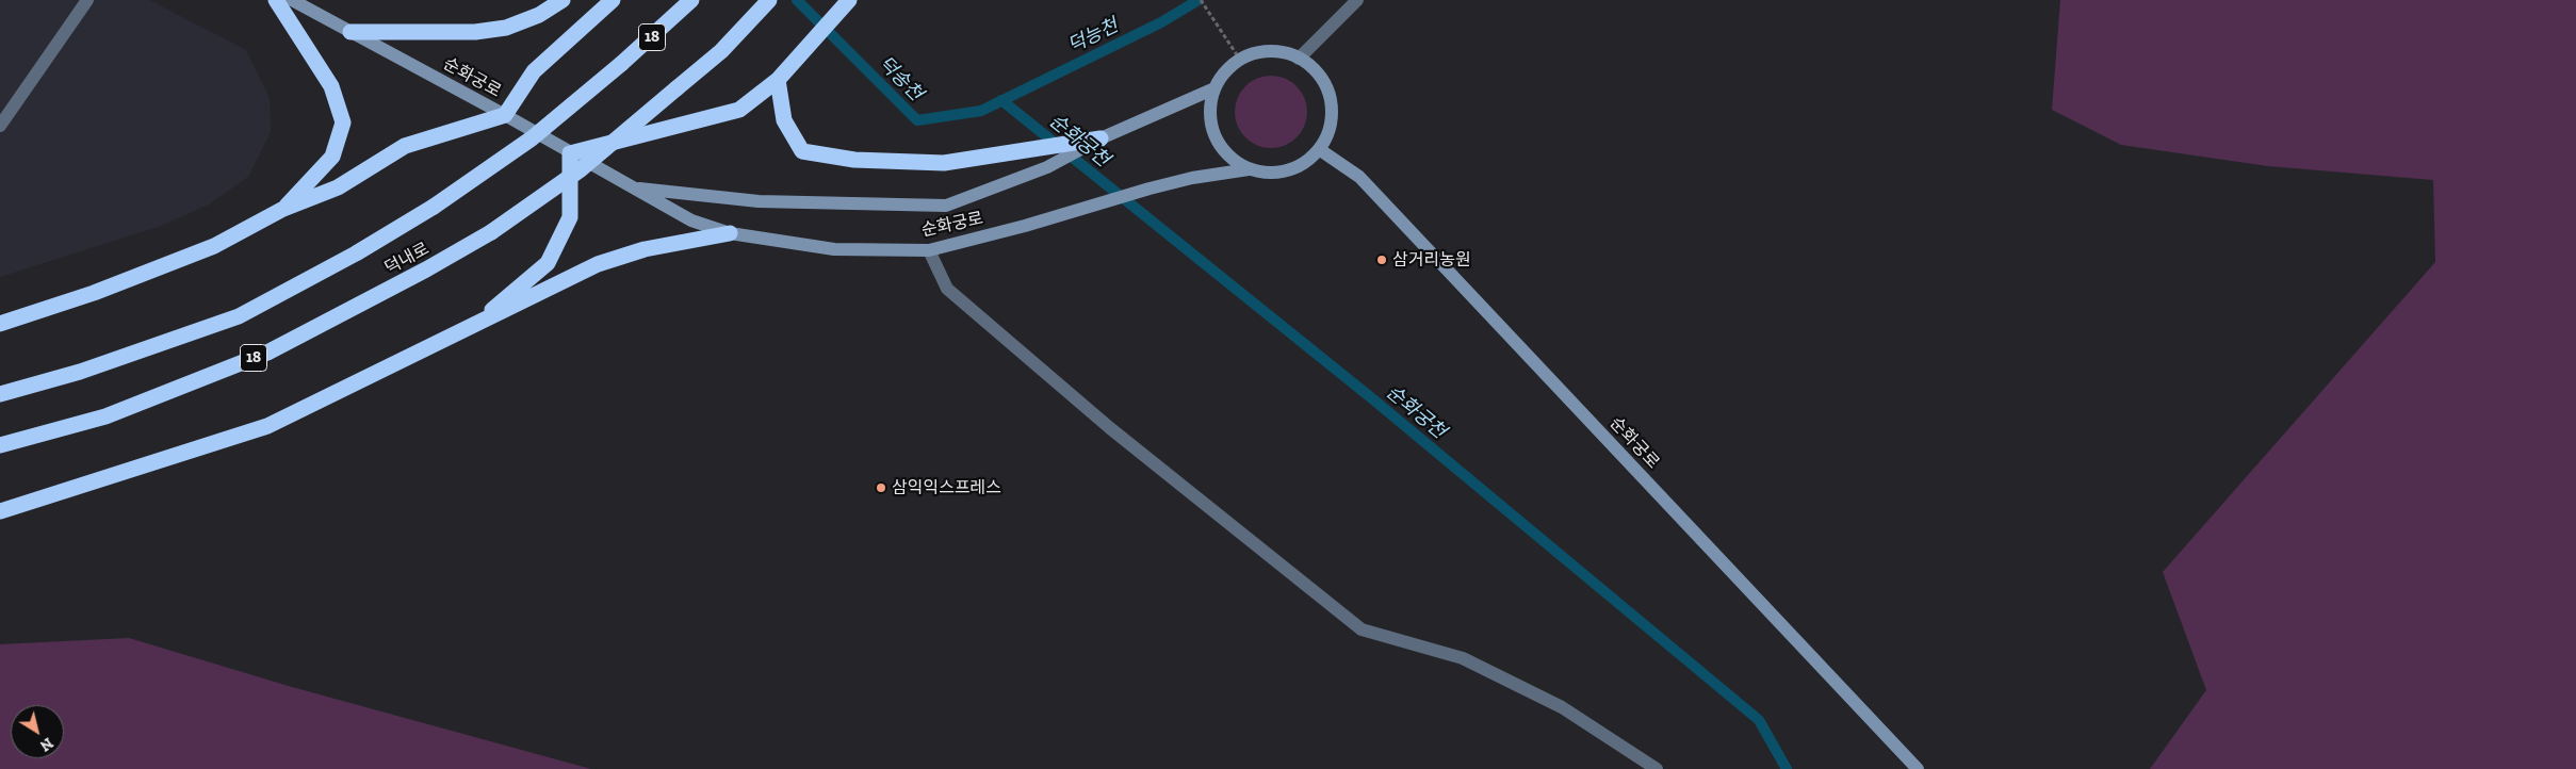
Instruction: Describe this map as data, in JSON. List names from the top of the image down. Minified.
{"streets":{"highway":["18","덕내로"],"street":["순화궁로"]},"water":["덕능천","덕송천","순화궁천"],"places":["삼거리농원","삼익익스프레스"],"north":"bottom right"}
